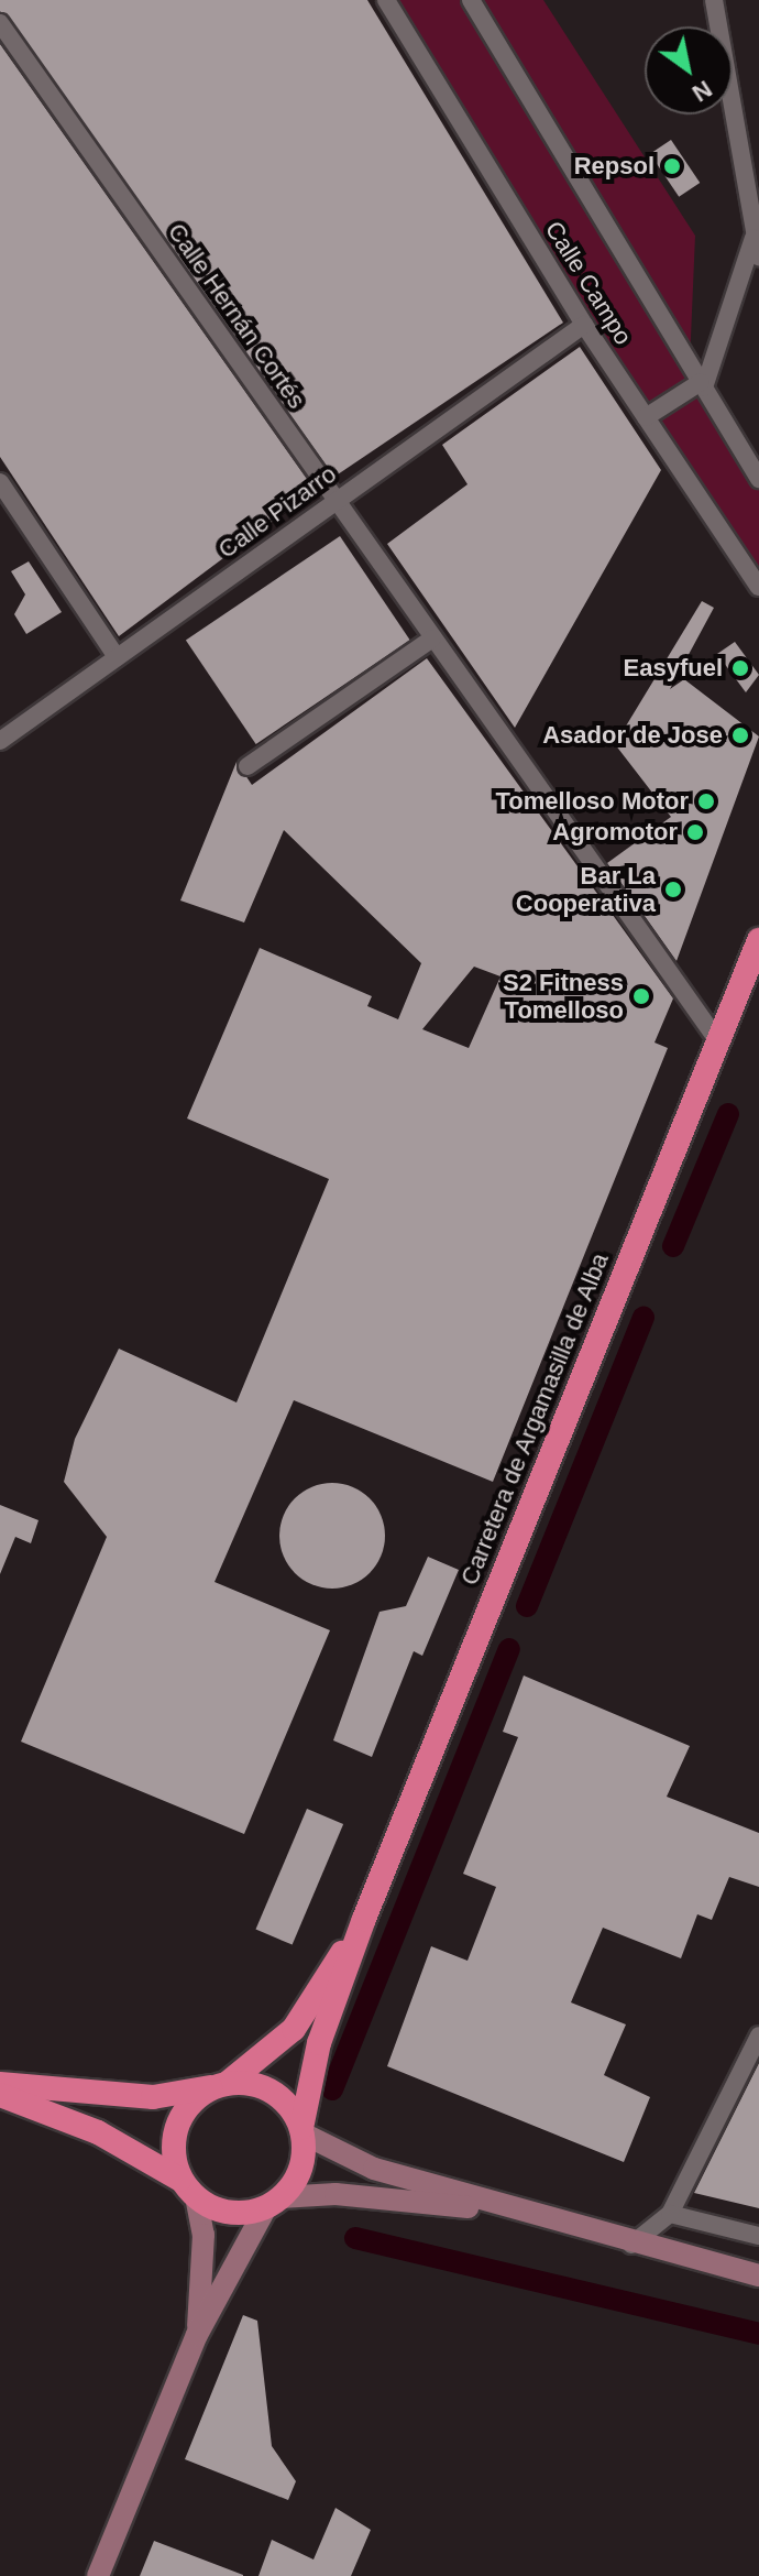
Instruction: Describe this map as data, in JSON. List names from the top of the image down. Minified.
{"streets":{"highway":["Carretera de Argamasilla de Alba"],"street":["Calle Campo","Calle Hernán Cortés","Calle Pizarro"]},"crossings":[["Calle Campo","Calle Pizarro"],["Calle Hernán Cortés","Calle Pizarro"],["Calle Hernán Cortés","Carretera de Argamasilla de Alba"]],"places":["Repsol","Easyfuel","Asador de Jose","Tomelloso Motor","Agromotor","Bar La Cooperativa","S2 Fitness Tomelloso"],"north":"bottom right"}
